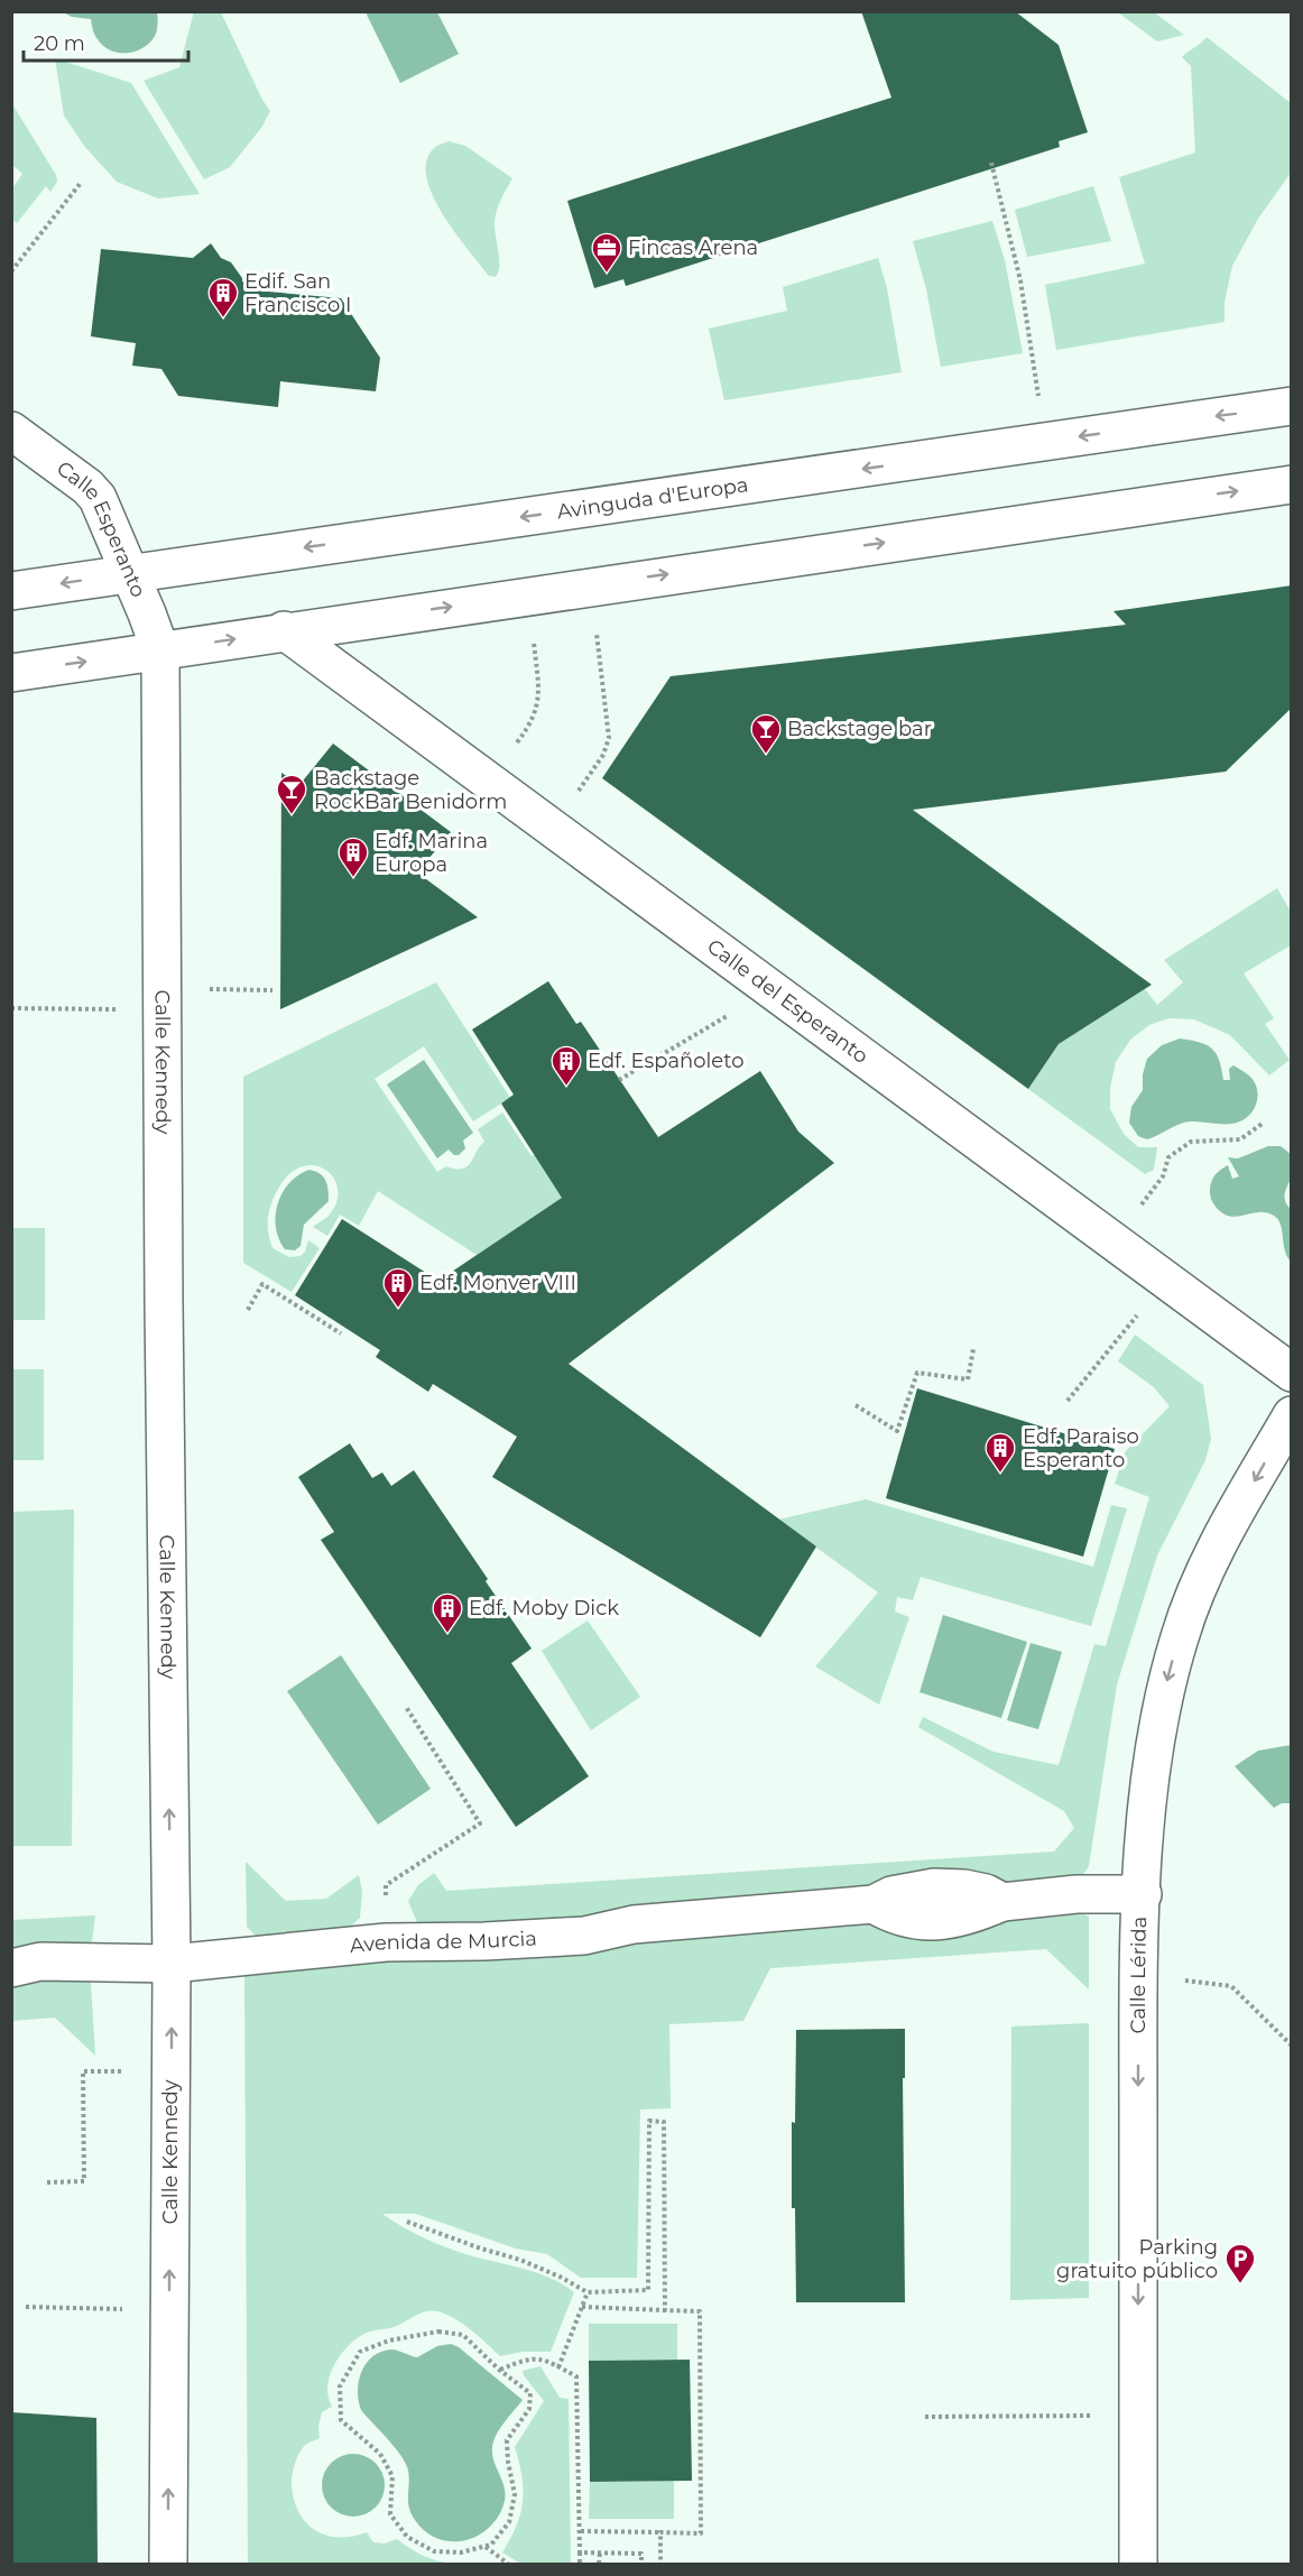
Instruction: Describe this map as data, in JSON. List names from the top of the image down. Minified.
{"streets":{"street":["Avinguda d'Europa","Calle Esperanto","Calle del Esperanto","Calle Kennedy","Avenida de Murcia","Calle Lérida"]},"crossings":[["Avinguda d'Europa","Calle Esperanto"],["Calle Esperanto","Calle Kennedy"],["Calle Kennedy","Avenida de Murcia"],["Avenida de Murcia","Calle Lérida"]],"one_way":["Calle Kennedy","Calle Lérida"],"places":{"office":["Fincas Arena"],"building":["Edif. San Francisco I","Edf. Marina Europa","Edf. Españoleto","Edf. Monver VIII","Edf. Paraiso Esperanto","Edf. Moby Dick"],"bar":["Backstage bar","Backstage RockBar Benidorm"],"parking":["Parking gratuito público"]},"scale_bar":"20 m"}
